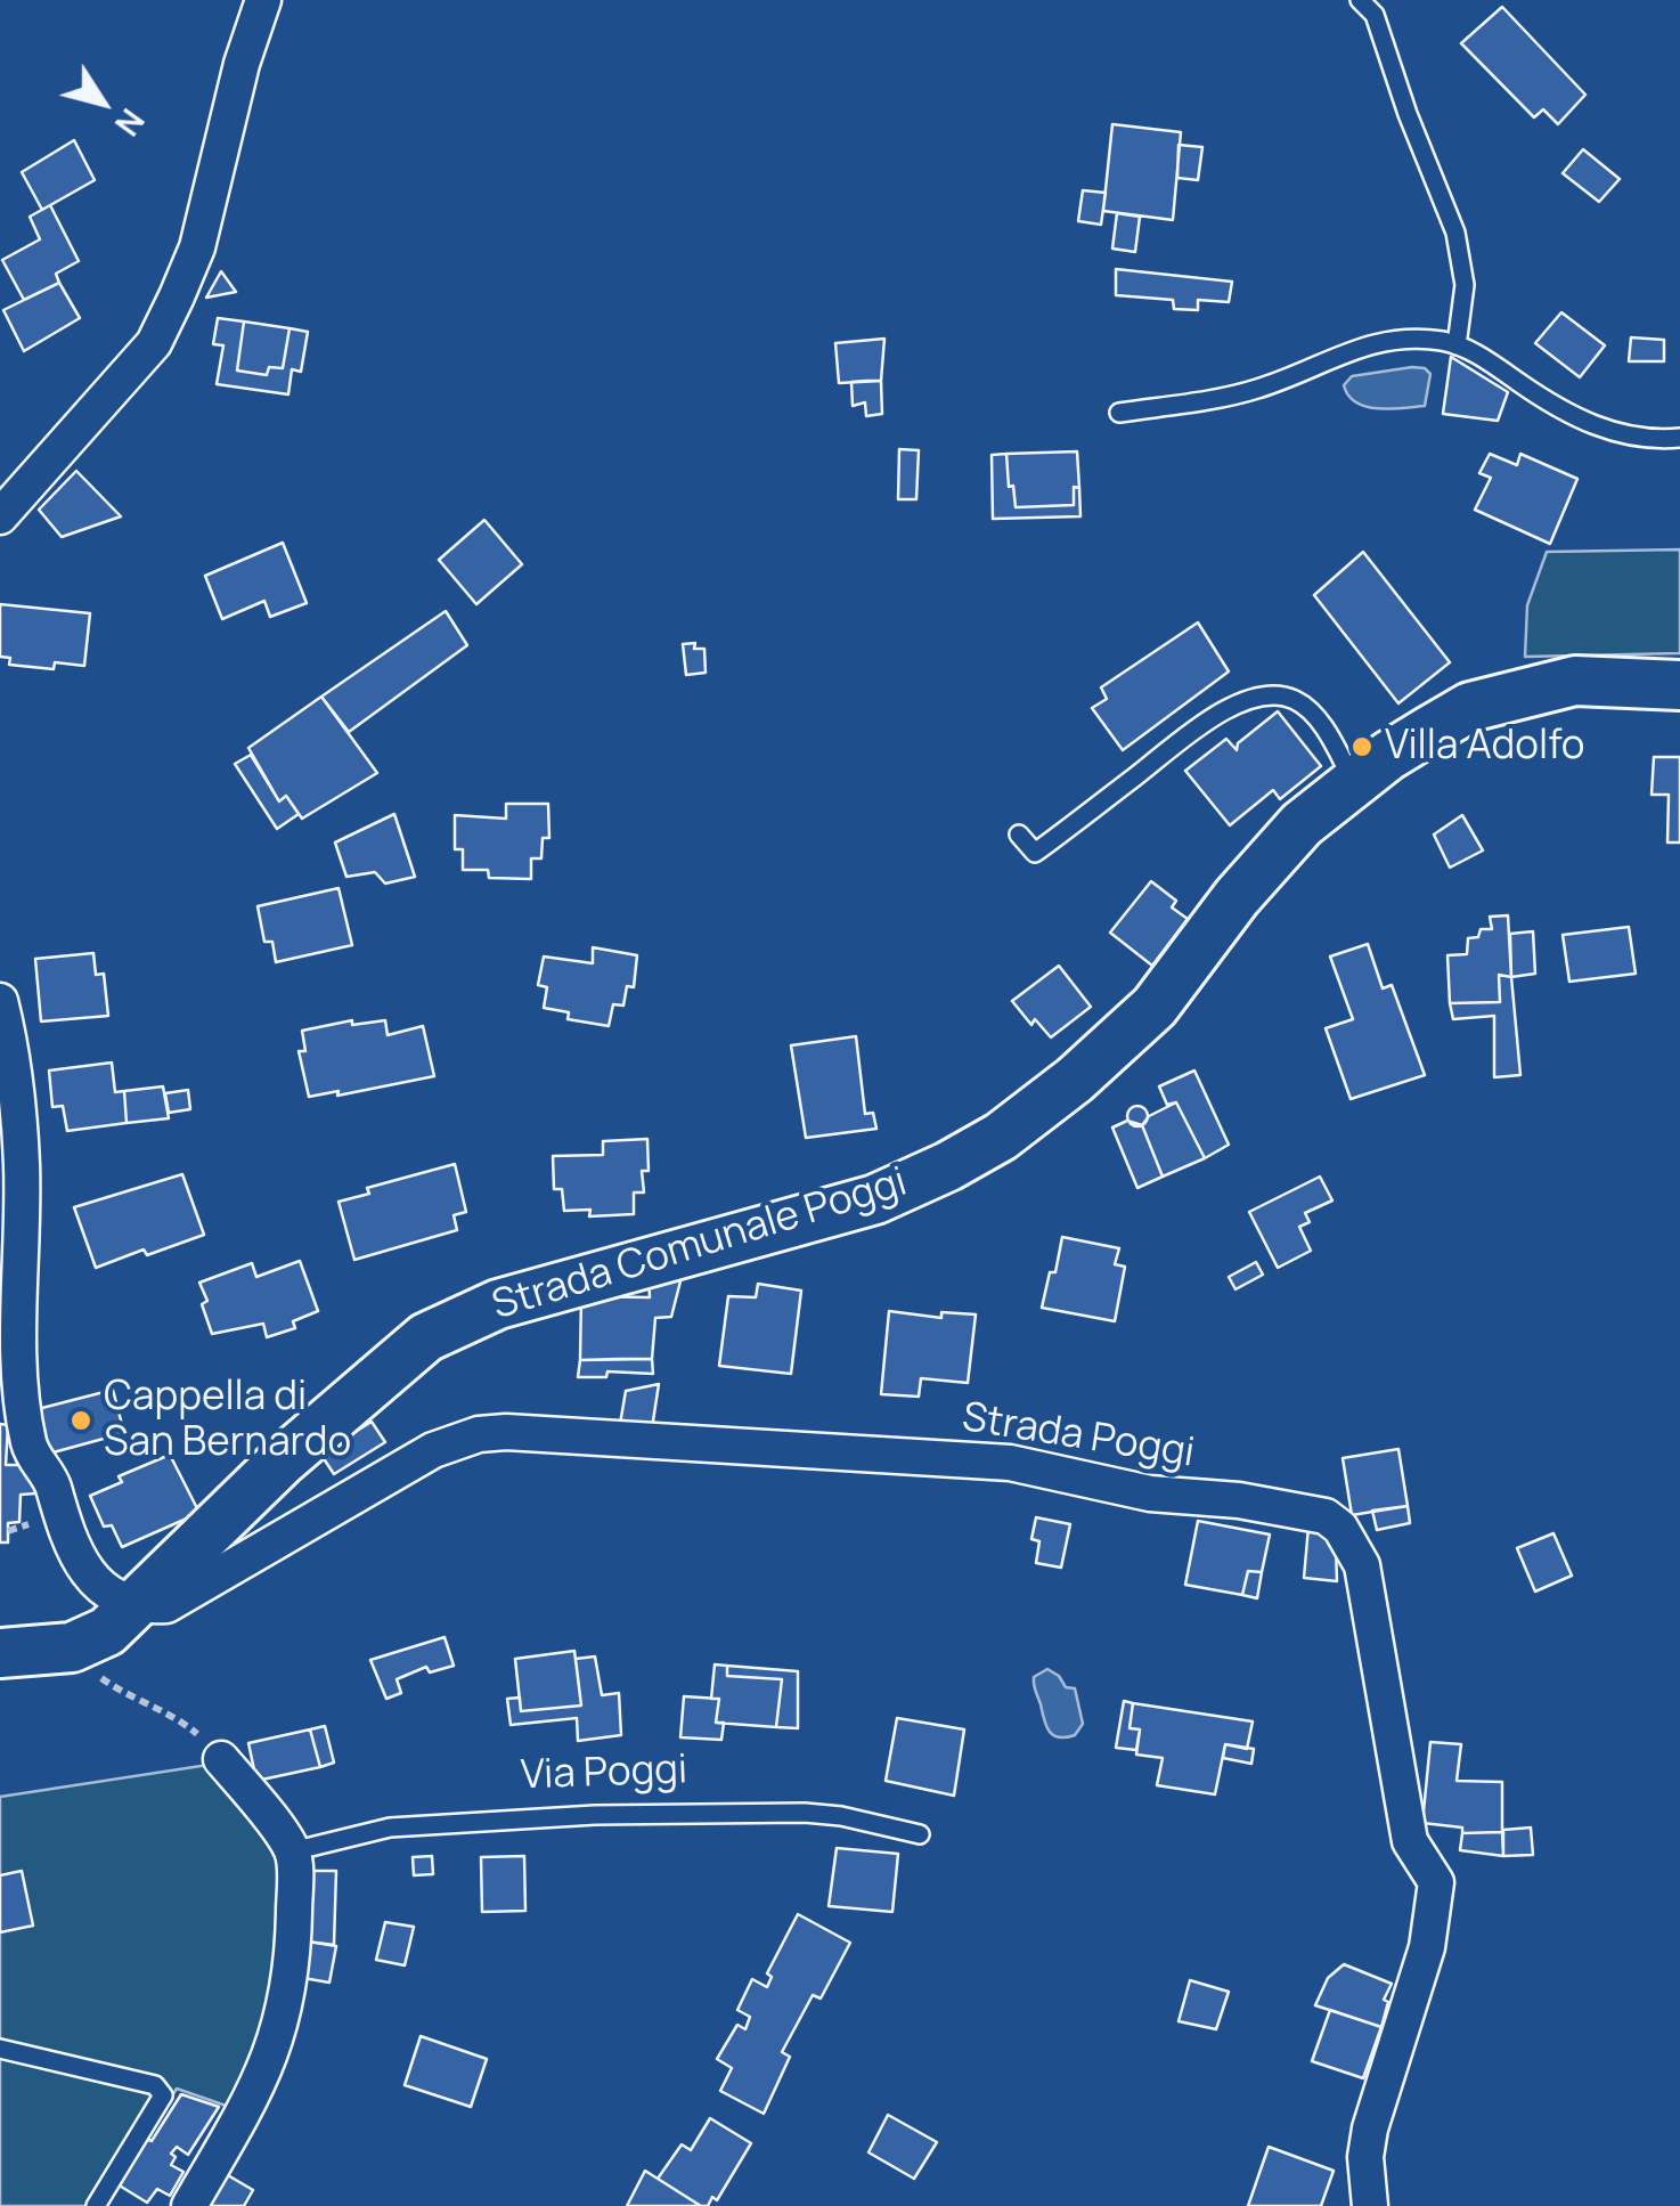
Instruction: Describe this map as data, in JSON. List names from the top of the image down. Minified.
{"streets":{"main road":["Strada Comunale Poggi"],"street":["Strada Poggi"],"lane":["Via Poggi"]},"crossings":[["Strada Comunale Poggi","Strada Poggi"]],"places":["Villa Adolfo","Cappella di San Bernardo"],"north":"bottom right"}
